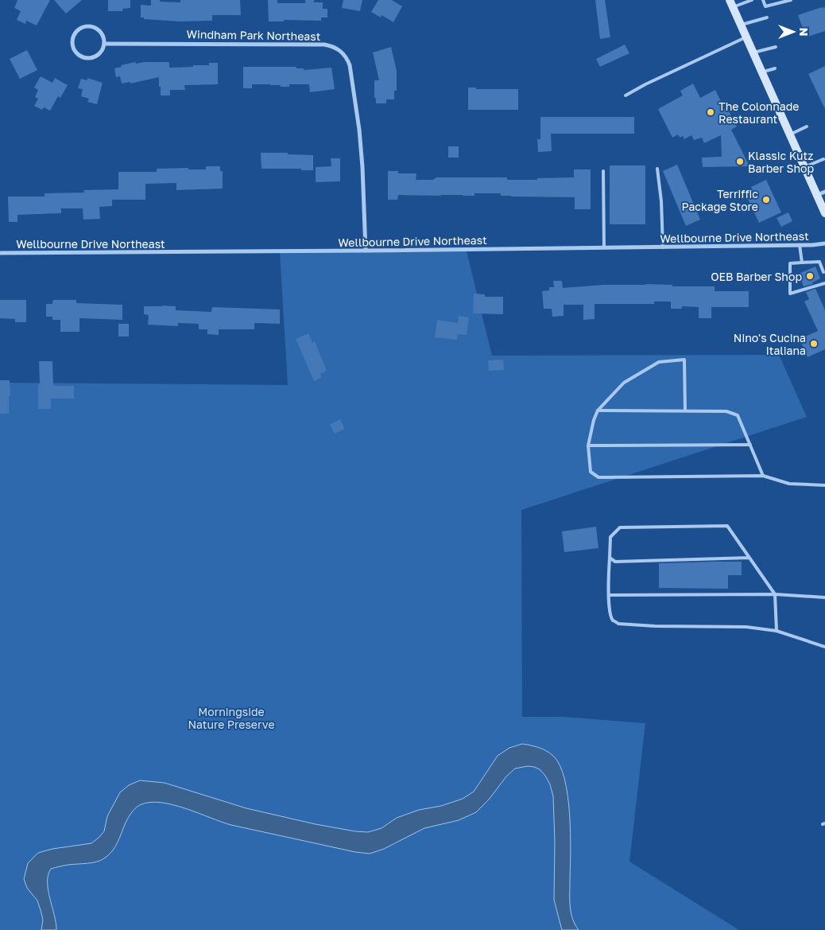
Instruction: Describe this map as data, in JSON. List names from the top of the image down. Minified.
{"streets":{"street":["Windham Park Northeast","Wellbourne Drive Northeast"]},"crossings":[["Windham Park Northeast","Wellbourne Drive Northeast"]],"parks":["Morningside Nature Preserve"],"places":["The Colonnade Restaurant","Klassic Kutz Barber Shop","Terriffic Package Store","OEB Barber Shop","Nino's Cucina Italiana"],"north":"right"}
